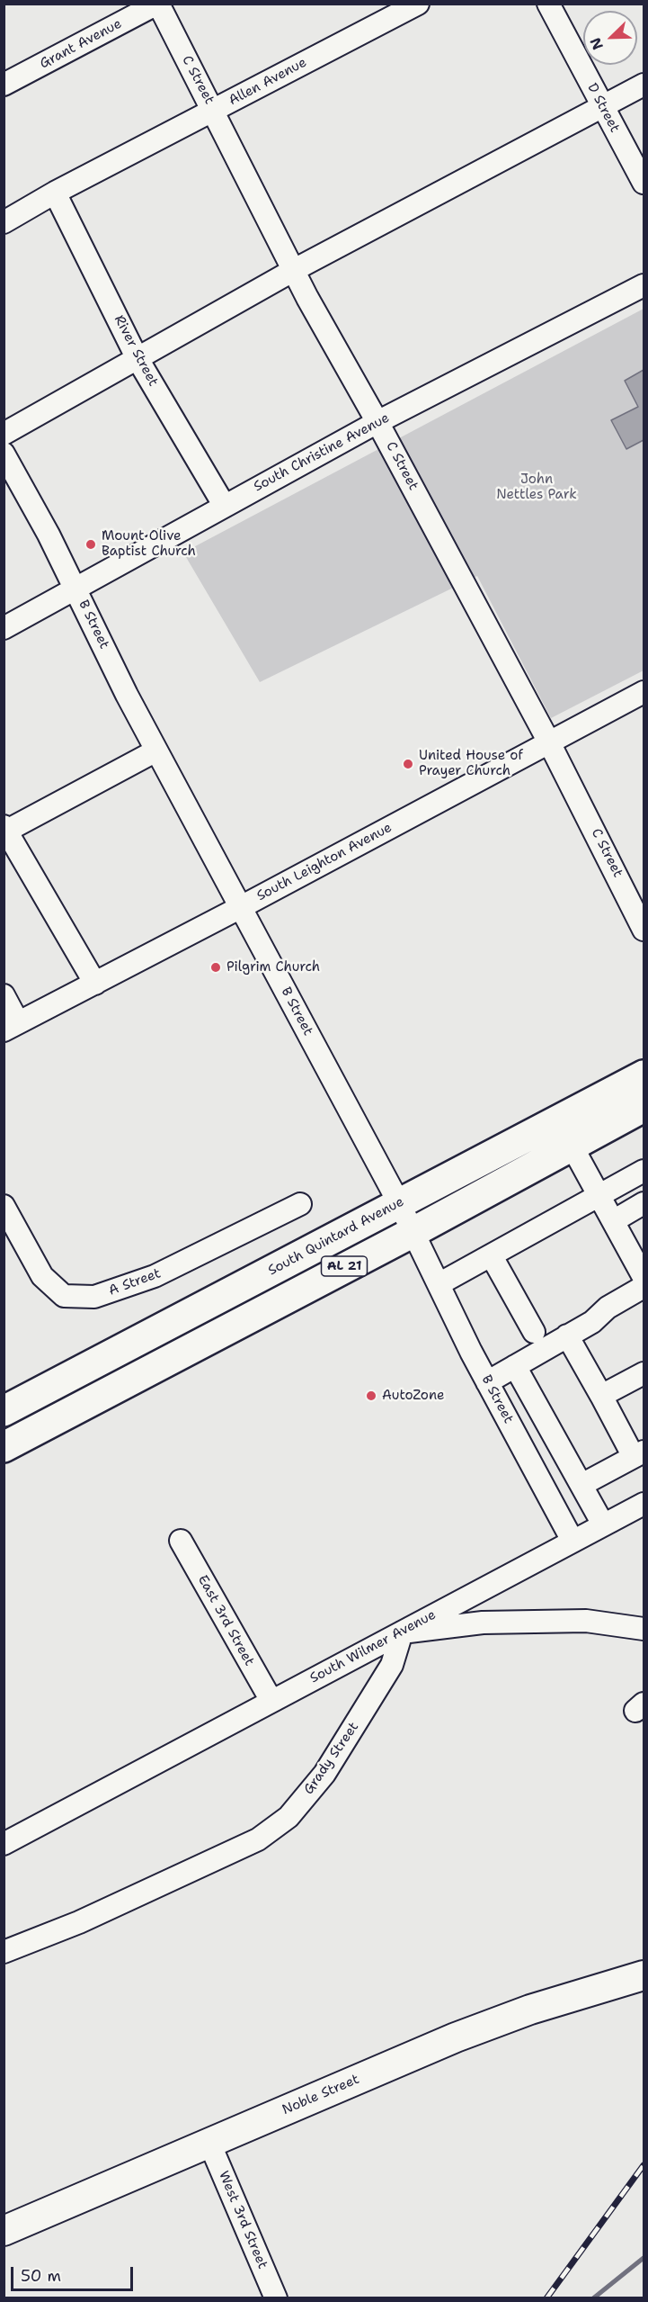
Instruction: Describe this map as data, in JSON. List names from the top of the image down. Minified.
{"streets":{"highway":["South Quintard Avenue","AL 21"],"main road":["Noble Street"],"street":["Grant Avenue","C Street","Allen Avenue","D Street","River Street","South Christine Avenue","B Street","South Leighton Avenue","A Street","East 3rd Street","South Wilmer Avenue","Grady Street","West 3rd Street"]},"crossings":[["Grant Avenue","C Street"],["C Street","Allen Avenue"],["C Street","South Christine Avenue"],["C Street","South Leighton Avenue"],["Allen Avenue","River Street"],["River Street","South Christine Avenue"],["South Christine Avenue","B Street"],["B Street","South Leighton Avenue"],["B Street","South Quintard Avenue"],["B Street","AL 21"],["B Street","South Wilmer Avenue"],["East 3rd Street","South Wilmer Avenue"],["South Wilmer Avenue","Grady Street"],["Noble Street","West 3rd Street"]],"parks":["John Nettles Park"],"places":["Mount Olive Baptist Church","United House of Prayer Church","Pilgrim Church","AutoZone"],"scale_bar":"50 m","north":"bottom left"}
